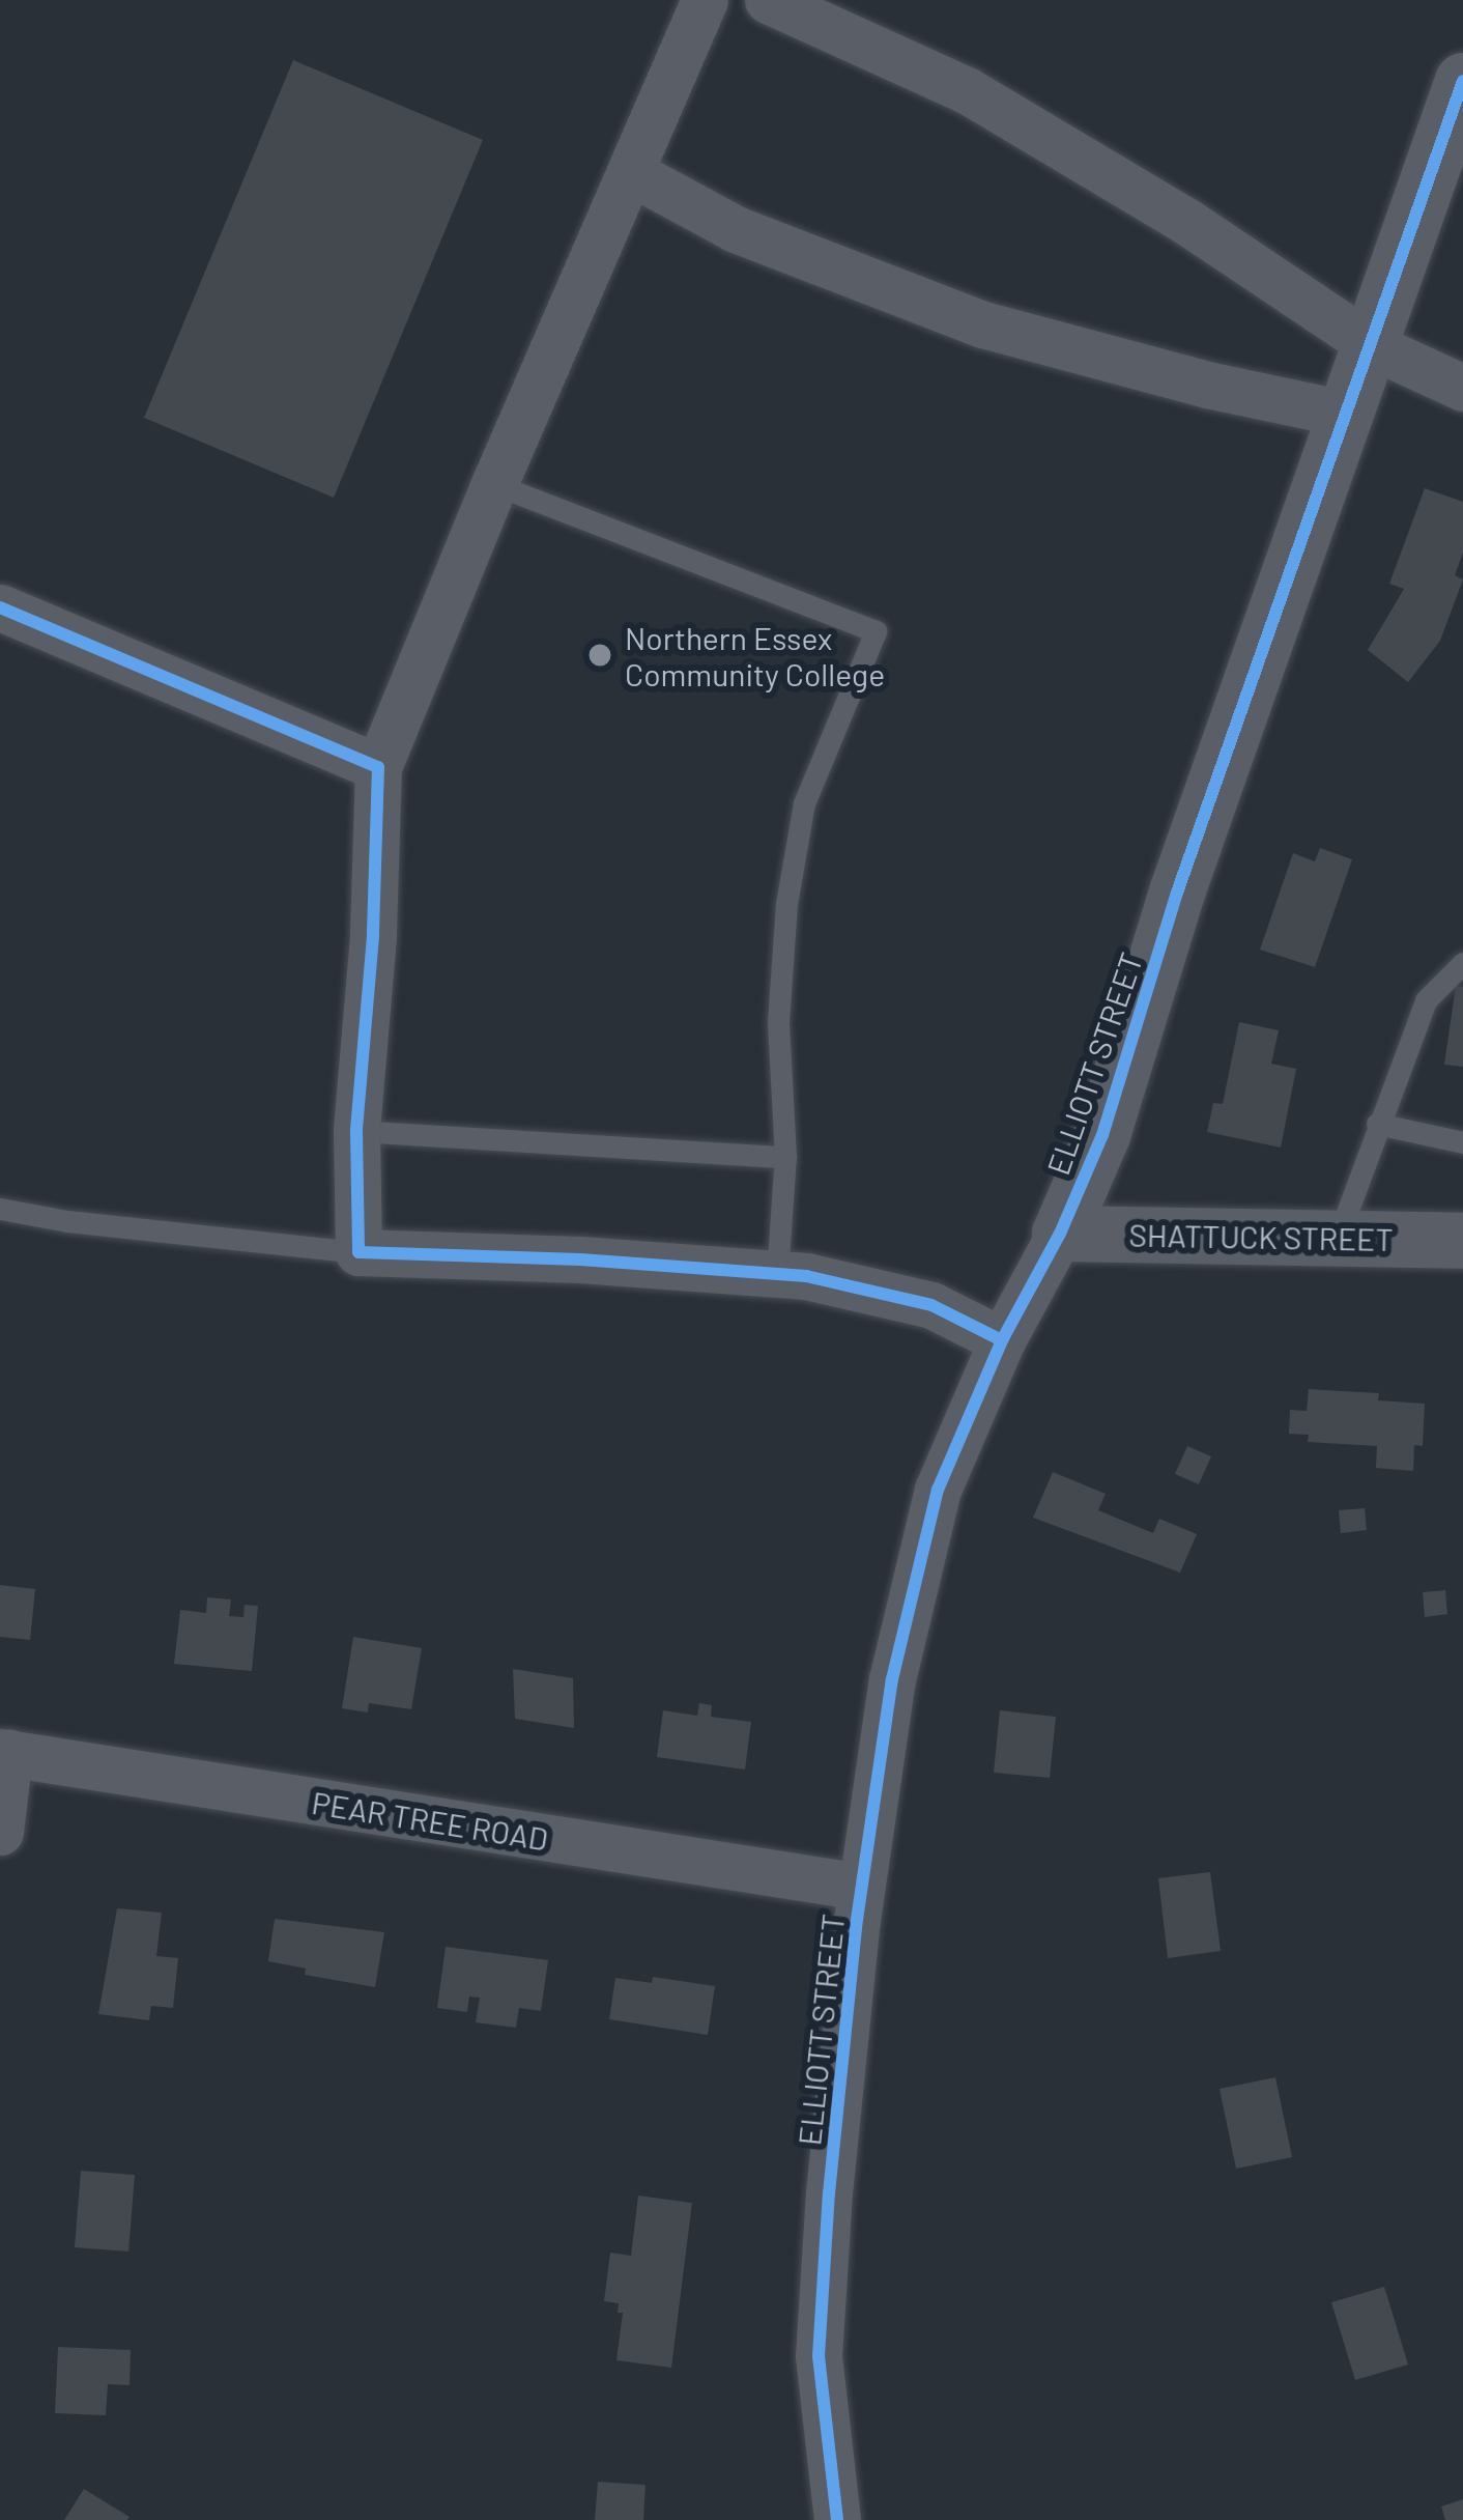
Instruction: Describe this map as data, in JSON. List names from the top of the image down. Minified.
{"streets":{"street":["ELLIOTT STREET","SHATTUCK STREET","PEAR TREE ROAD"]},"crossings":[["ELLIOTT STREET","SHATTUCK STREET"],["ELLIOTT STREET","PEAR TREE ROAD"]],"places":["Northern Essex Community College"]}
